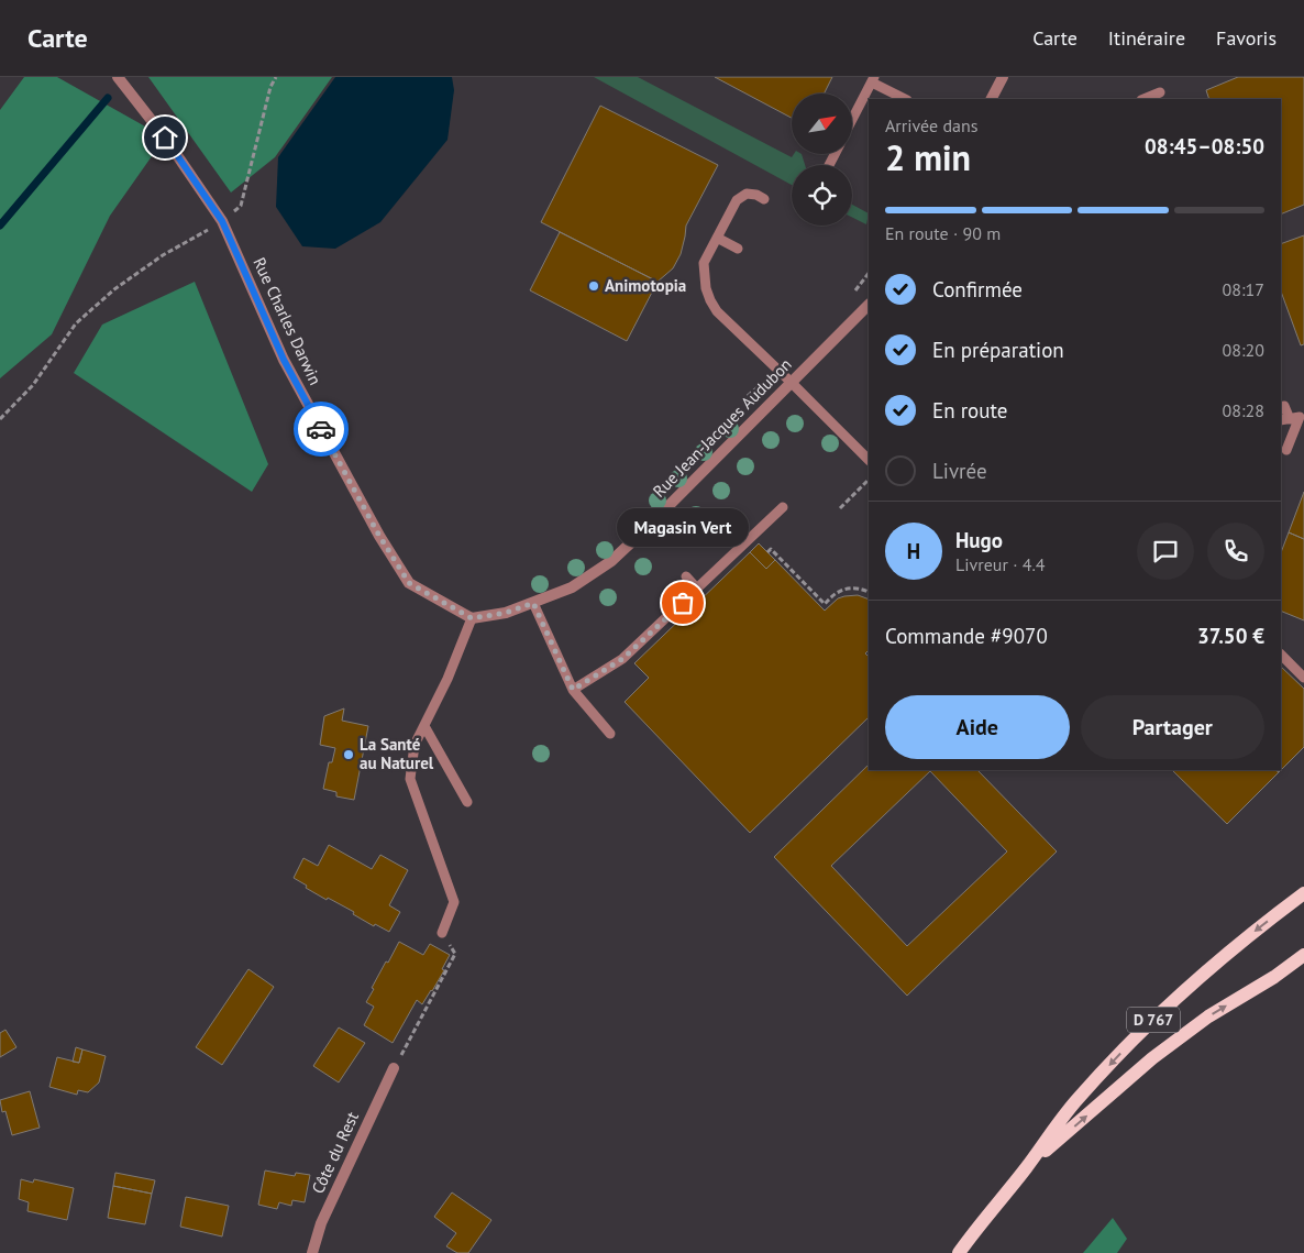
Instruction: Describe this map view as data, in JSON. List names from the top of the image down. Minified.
{"streets":{"main road":["D 767"],"street":["Rue Charles Darwin","Rue Jean-Jacques Audubon","Côte du Rest"]},"crossings":[["Rue Charles Darwin","Rue Jean-Jacques Audubon"]],"places":["Animotopia","Magasin Vert","La Santé au Naturel"],"north":"top right","page":{"header":"Carte","nav":["Carte","Itinéraire","Favoris"],"heading":["2 min","Arrivée dans","08:45–08:50"],"panel":["Hugo","Livreur · 4.4","Commande #9070","37.50 €"],"bar":"En route · 90 m","list":[["Confirmée","08:17"],["En préparation","08:20"],["En route","08:28"],"Livrée"],"bubble":"Magasin Vert","round":"H","buttons":["Aide","Partager"]}}
